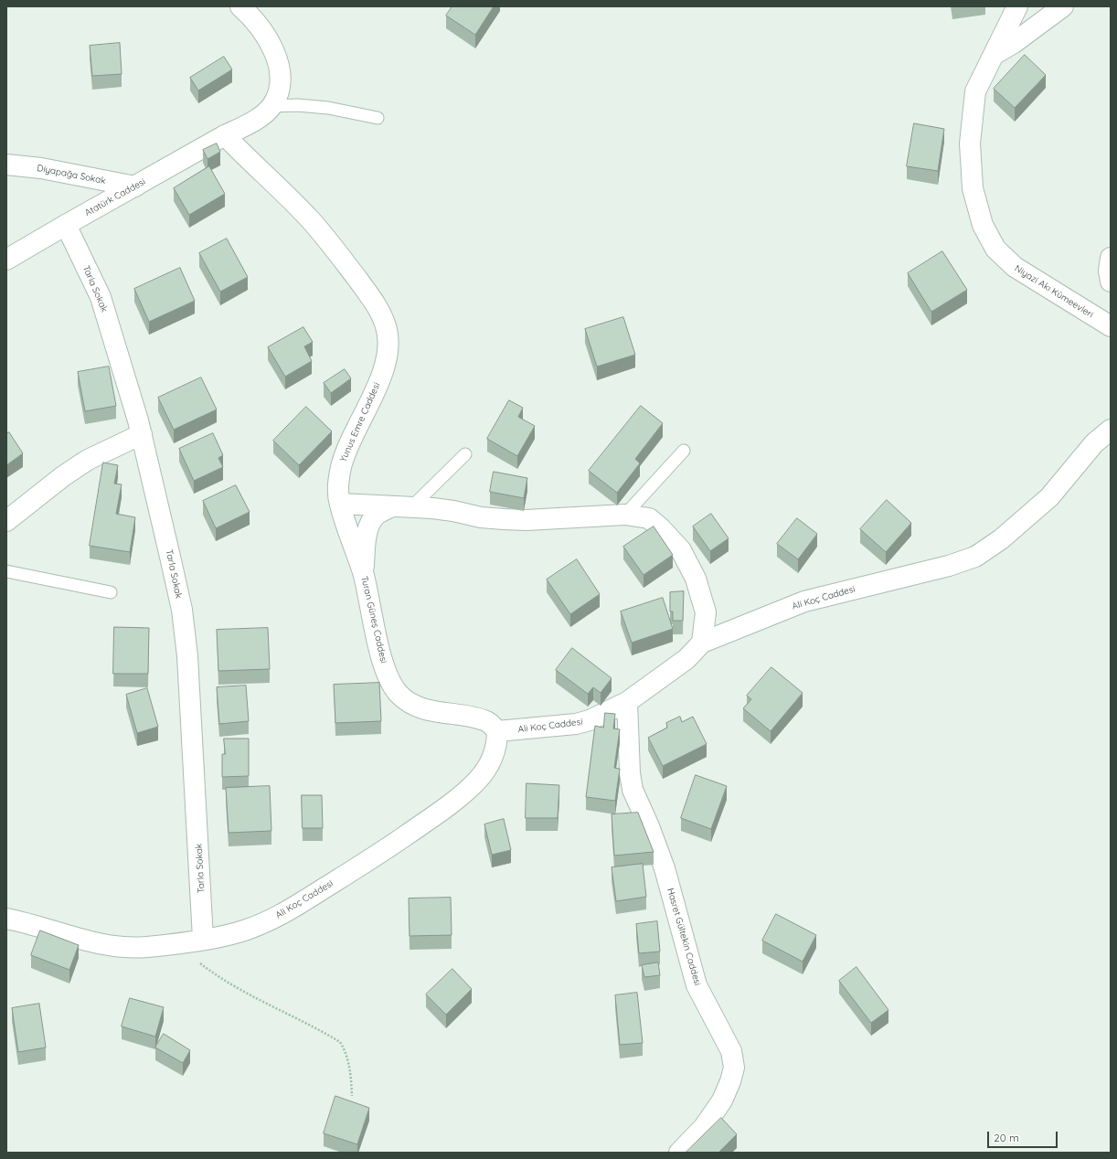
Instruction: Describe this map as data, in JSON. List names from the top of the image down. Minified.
{"streets":{"street":["Diyapağa Sokak","Atatürk Caddesi","Tarla Sokak","Niyazi Akı Kümeevleri","Yunus Emre Caddesi","Ali Koç Caddesi","Turan Güneş Caddesi","Hasret Gültekin Caddesi"]},"crossings":[["Diyapağa Sokak","Atatürk Caddesi"],["Atatürk Caddesi","Tarla Sokak"],["Atatürk Caddesi","Yunus Emre Caddesi"],["Tarla Sokak","Ali Koç Caddesi"],["Yunus Emre Caddesi","Turan Güneş Caddesi"],["Ali Koç Caddesi","Turan Güneş Caddesi"],["Ali Koç Caddesi","Hasret Gültekin Caddesi"]],"scale_bar":"20 m"}
